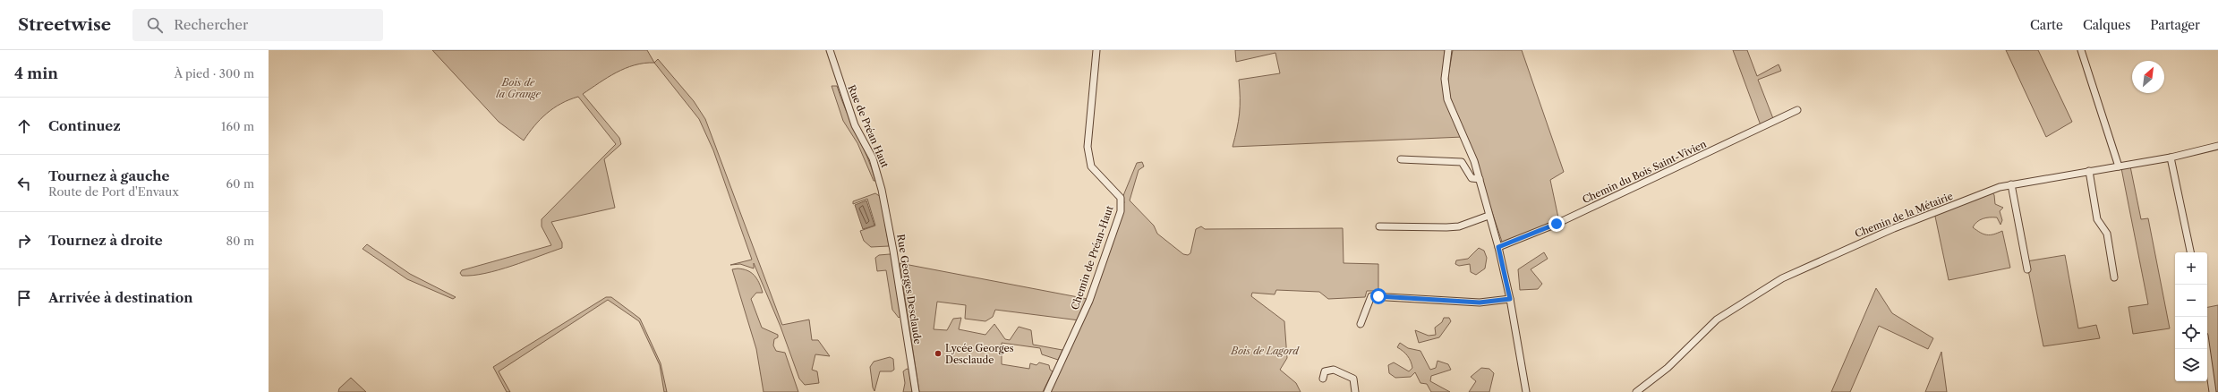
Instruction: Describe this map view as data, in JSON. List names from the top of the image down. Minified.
{"streets":{"street":["Rue de Préan Haut","Chemin du Bois Saint-Vivien","Chemin de la Métairie","Chemin de Préan-Haut","Rue Georges Desclaude"]},"crossings":[["Rue de Préan Haut","Rue Georges Desclaude"]],"parks":["Bois de la Grange","Bois de Lagord"],"places":["Lycée Georges Desclaude"],"north":"top right","page":{"header":"Streetwise","search":"Rechercher","nav":["Carte","Calques","Partager"],"heading":["4 min","À pied · 300 m"],"list":[["Continuez","160 m"],["Tournez à gauche","Route de Port d'Envaux","60 m"],["Tournez à droite","80 m"],"Arrivée à destination"],"map_buttons":["+","−"]}}
